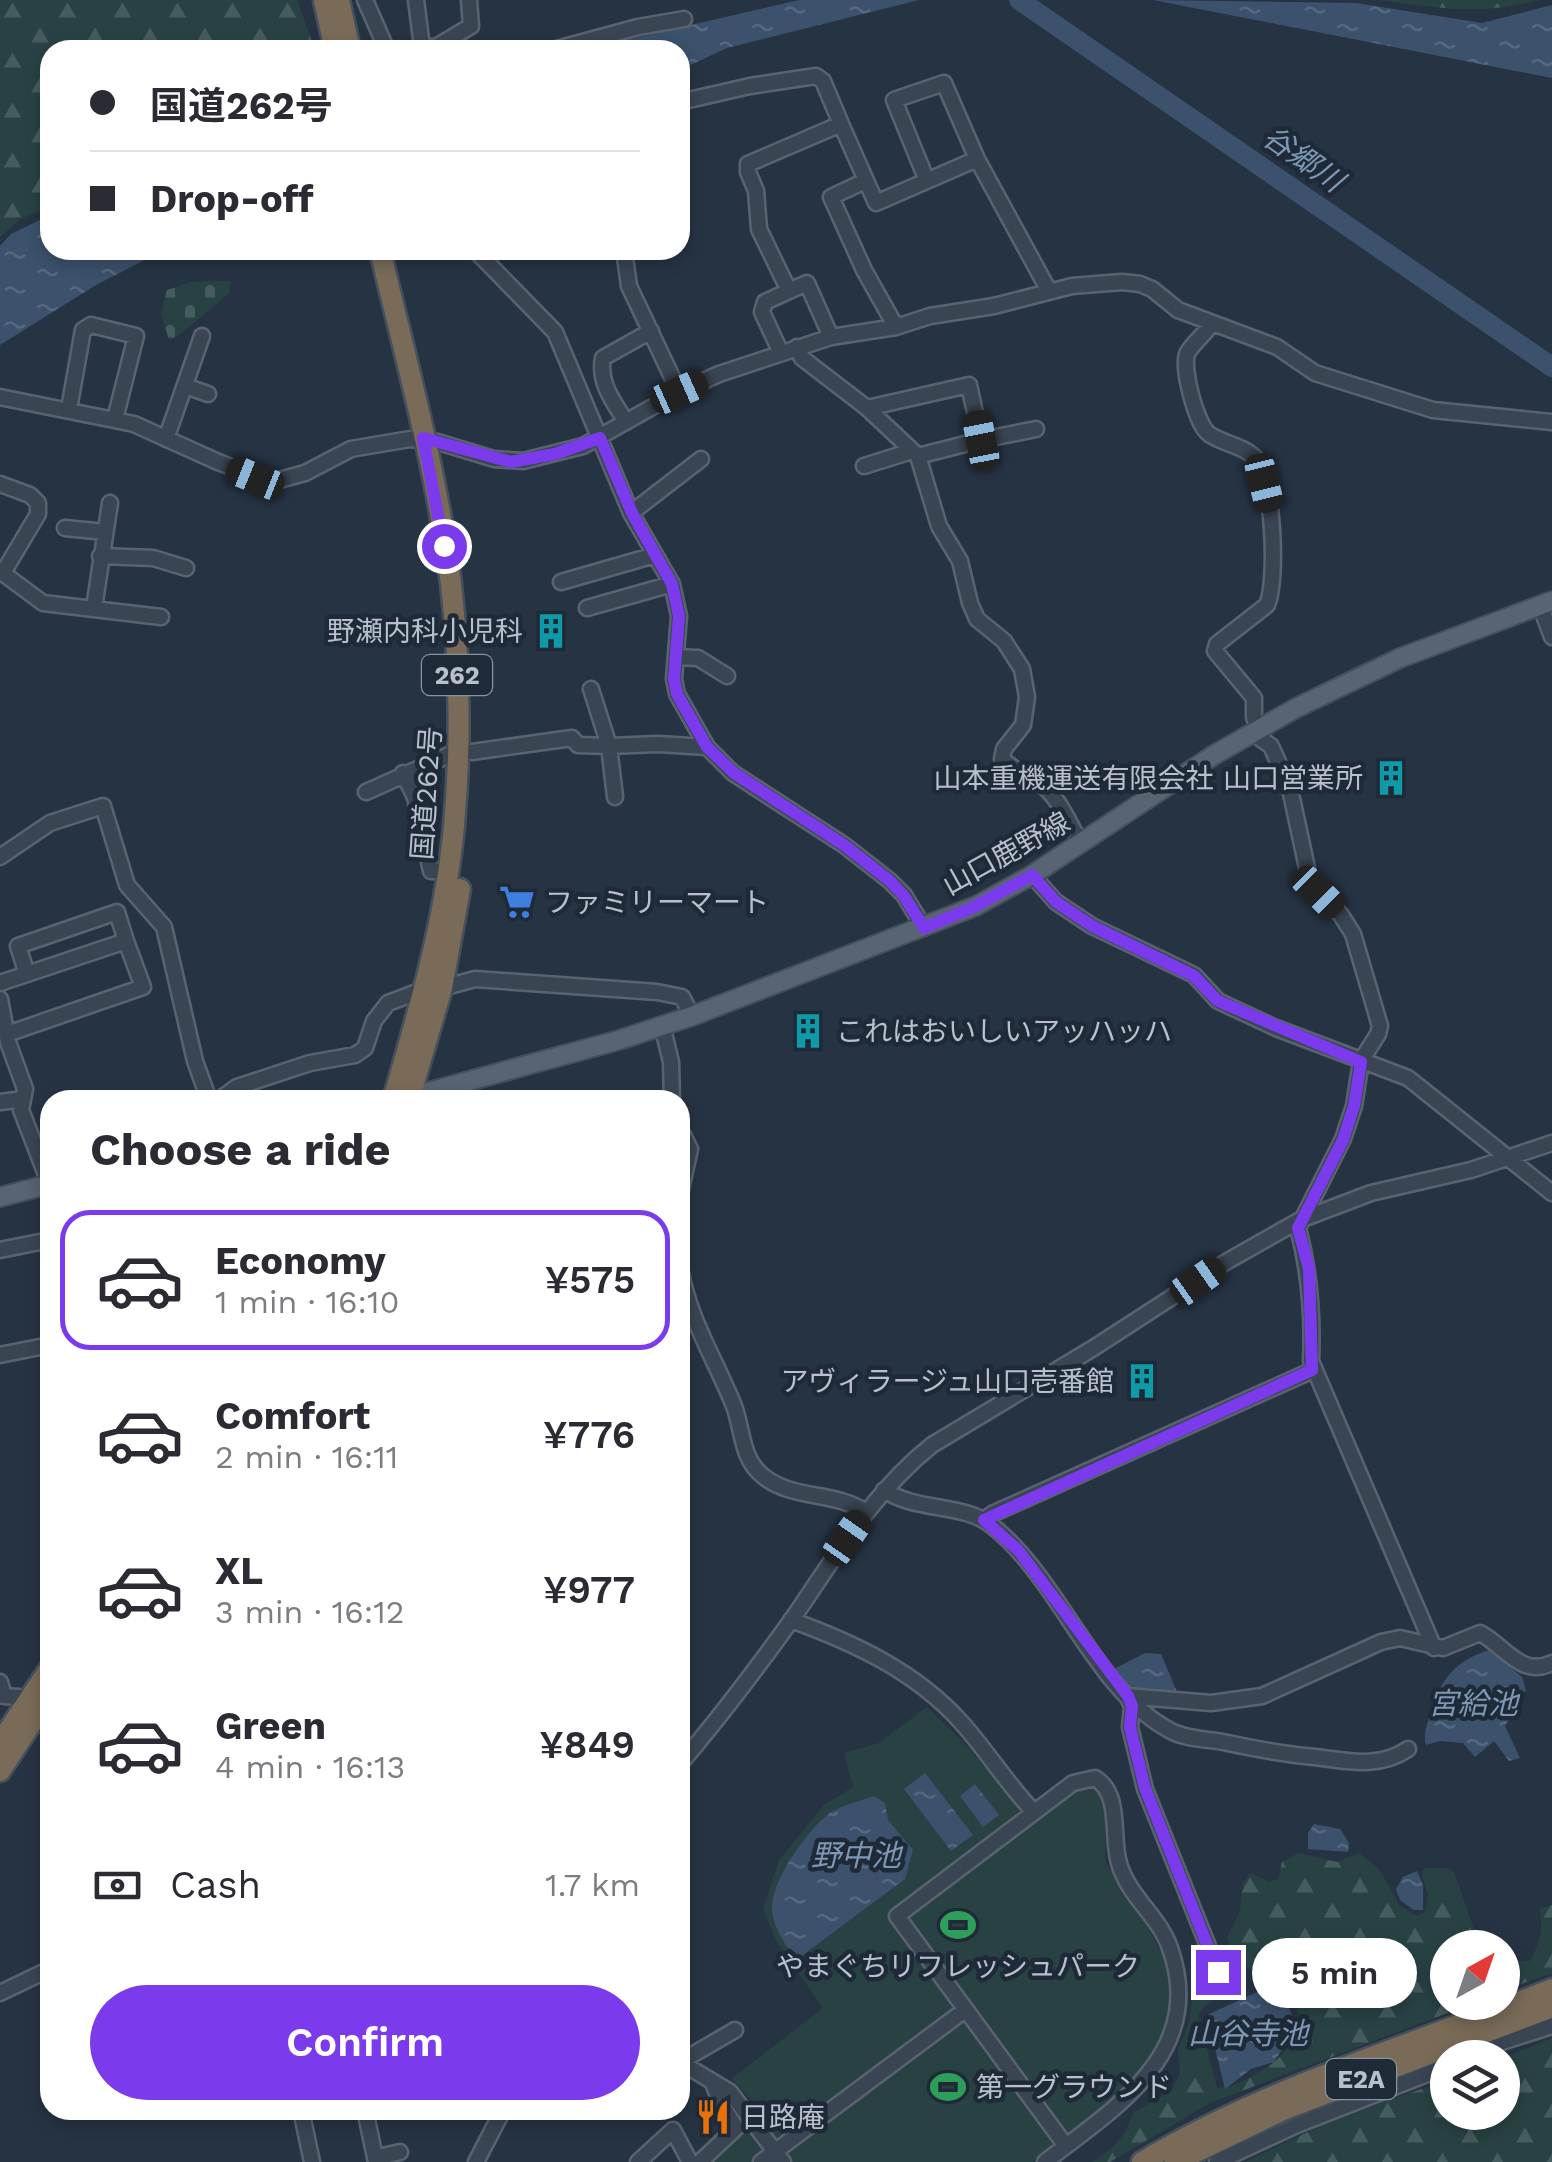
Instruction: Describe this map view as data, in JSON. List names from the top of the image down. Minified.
{"streets":{"highway":["262","国道262号","E2A"],"main road":["山口鹿野線"]},"water":["谷郷川","宮給池","野中池","山谷寺池"],"places":{"building":["野瀬内科小児科","山本重機運送有限会社 山口営業所","これはおいしいアッハッハ","アヴィラージュ山口壱番館"],"supermarket":["ファミリーマート"],"sports":["やまぐちリフレッシュパーク","第一グラウンド"],"restaurant":["日路庵"]},"north":"top right","page":{"banner":["国道262号","Drop-off"],"heading":"Choose a ride","list":[{"name":"Economy","note":"1 min · 16:10","value":"¥575"},{"name":"Comfort","note":"2 min · 16:11","value":"¥776"},{"name":"XL","note":"3 min · 16:12","value":"¥977"},{"name":"Green","note":"4 min · 16:13","value":"¥849"}],"pay":["Cash","1.7 km"],"bubble":"5 min","buttons":"Confirm"}}
